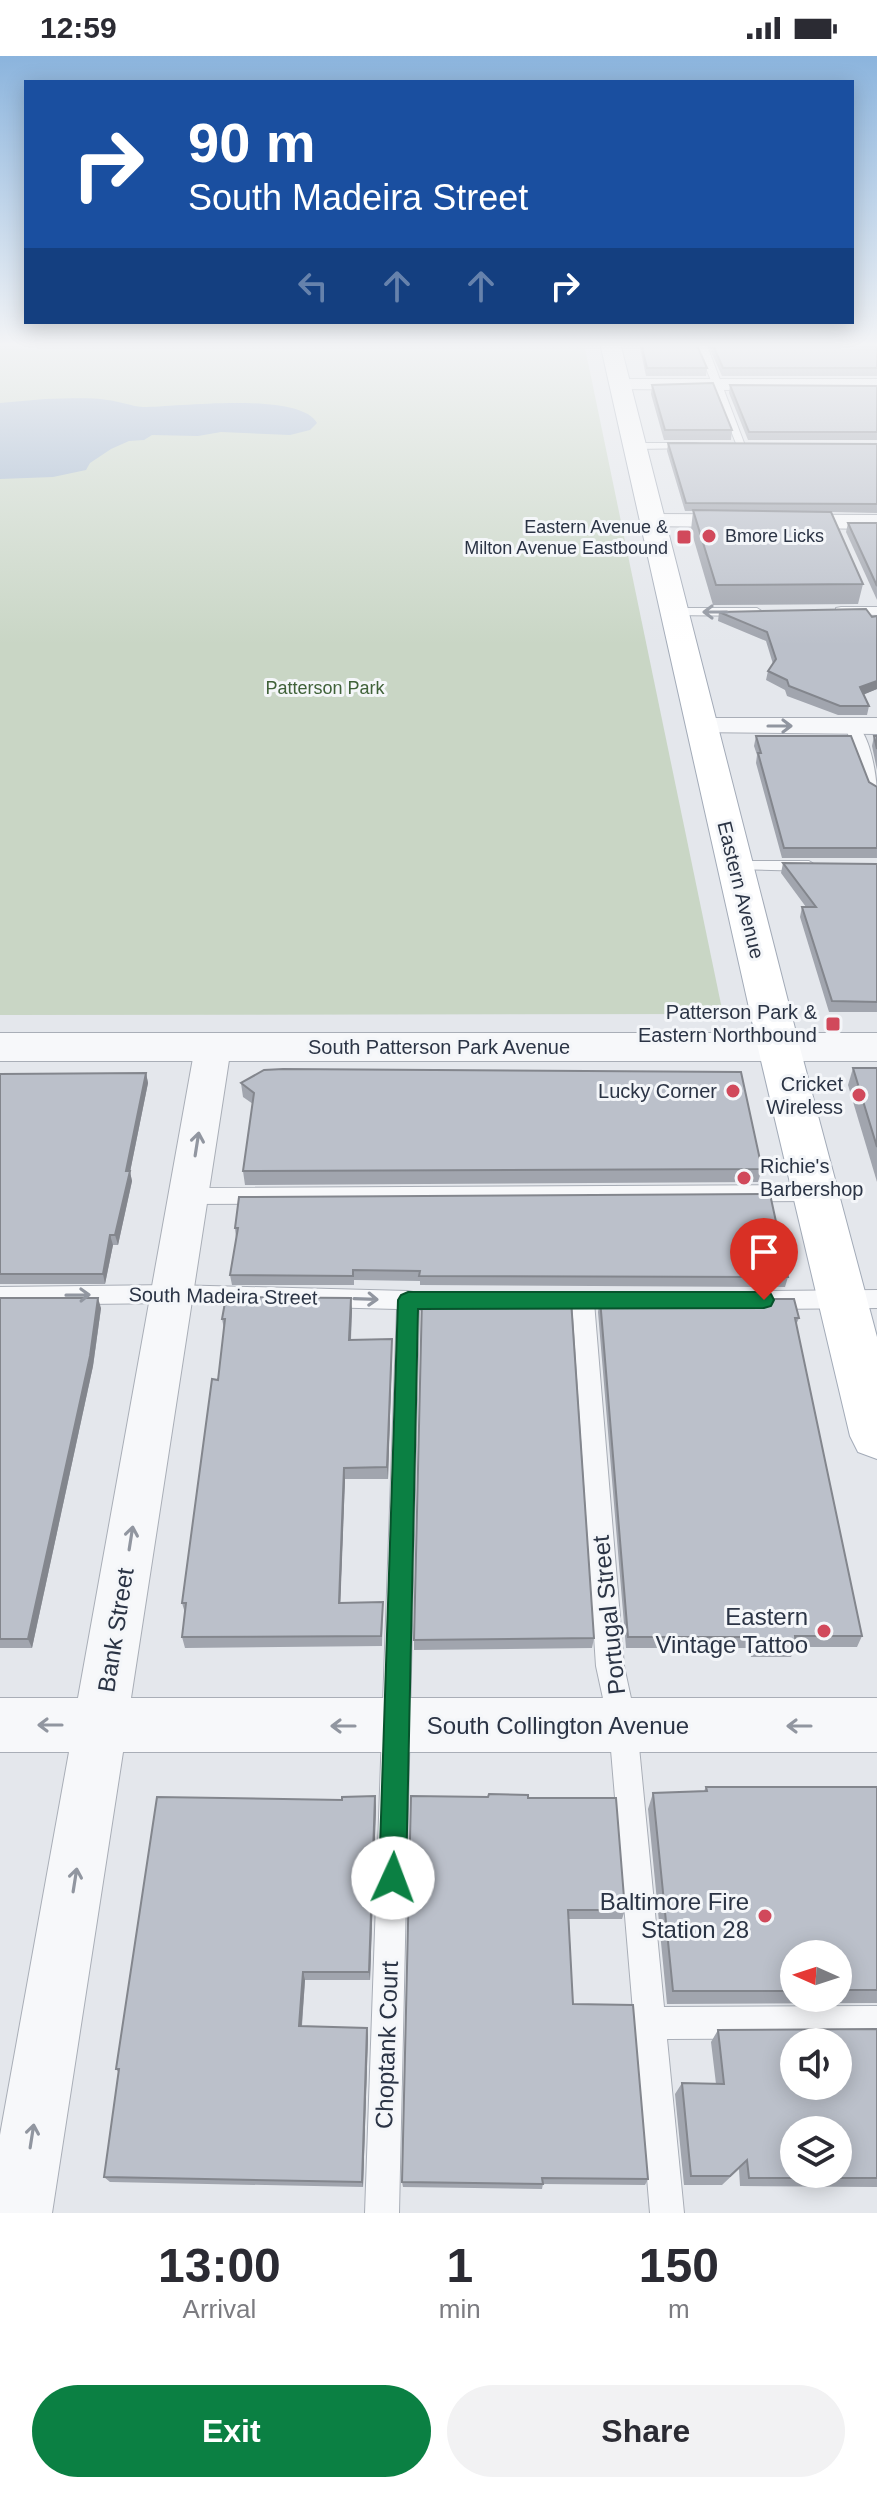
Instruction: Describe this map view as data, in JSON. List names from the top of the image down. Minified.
{"streets":{"main road":["Eastern Avenue"],"street":["South Patterson Park Avenue","Bank Street","South Collington Avenue"],"lane":["South Madeira Street","Portugal Street","Choptank Court"]},"crossings":[["Eastern Avenue","South Patterson Park Avenue"],["South Patterson Park Avenue","Bank Street"],["South Madeira Street","Bank Street"],["South Madeira Street","Choptank Court"],["Portugal Street","South Collington Avenue"],["Bank Street","South Collington Avenue"],["South Collington Avenue","Choptank Court"]],"one_way":["Bank Street","South Collington Avenue"],"parks":["Patterson Park"],"places":{"other":["Bmore Licks","Lucky Corner","Cricket Wireless","Richie's Barbershop","Eastern Vintage Tattoo","Baltimore Fire Station 28"],"transit":["Eastern Avenue & Milton Avenue Eastbound","Patterson Park & Eastern Northbound"]},"north":"left","page":{"status":"12:59","turn":["90 m","South Madeira Street"],"eta":["13:00","Arrival","1","min","150","m"],"buttons":["Exit","Share"]}}
